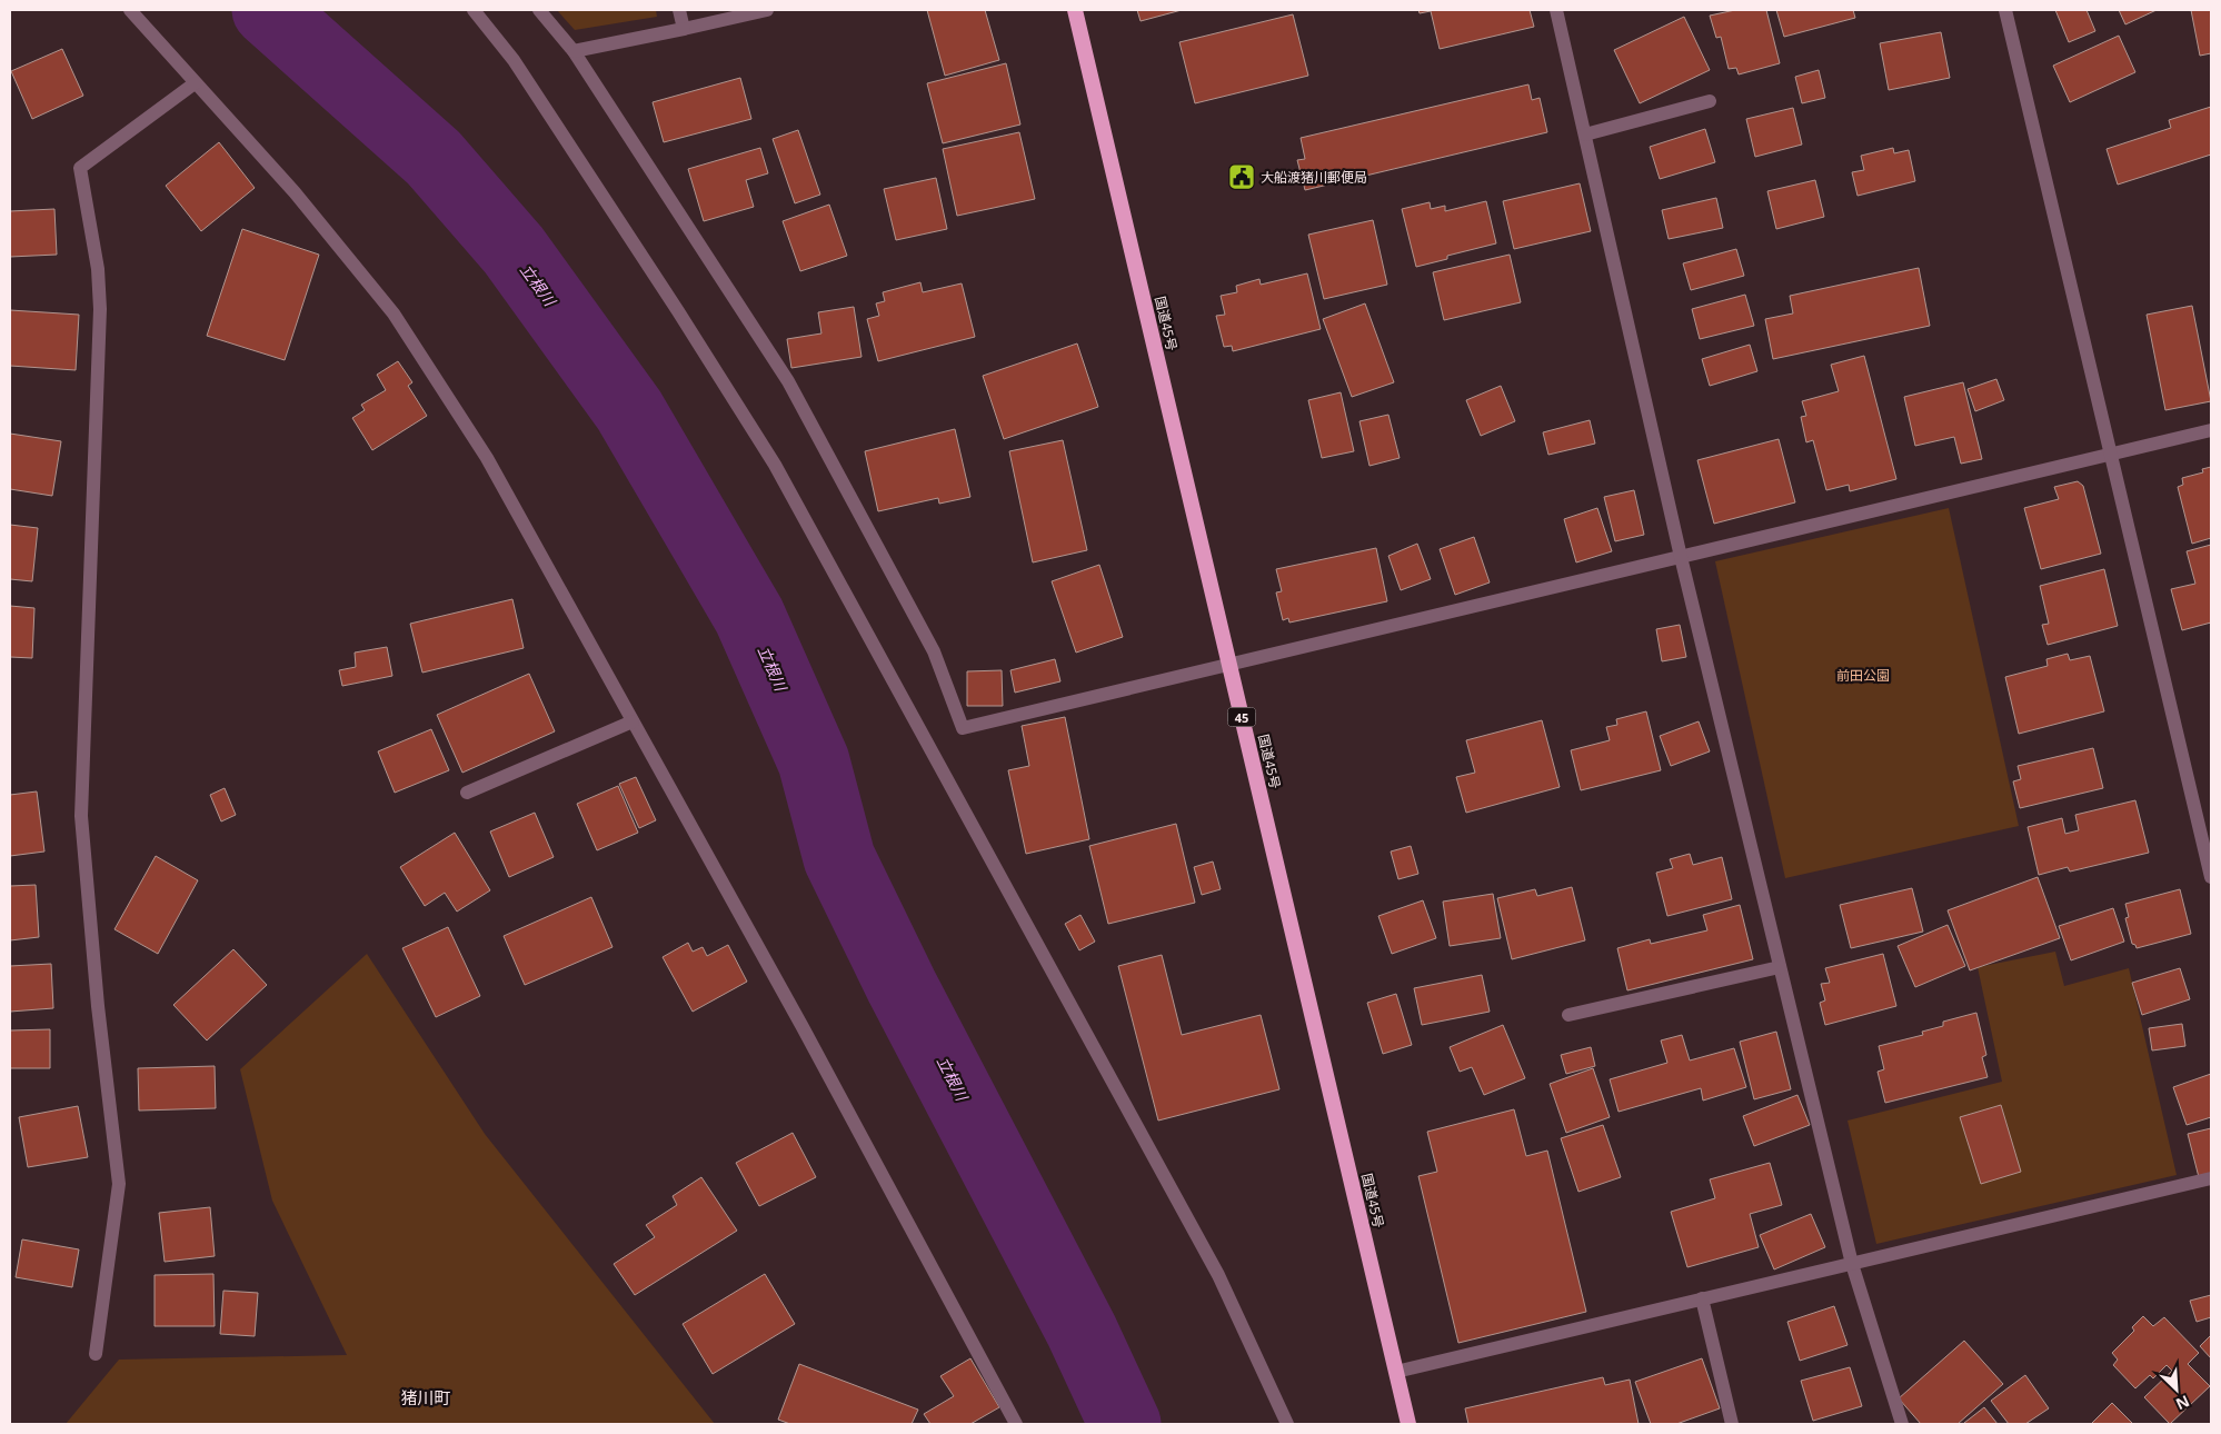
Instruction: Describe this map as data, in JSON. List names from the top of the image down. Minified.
{"streets":{"highway":["国道45号","45"]},"districts":["猪川町"],"water":["立根川"],"parks":["前田公園"],"places":{"public building":["大船渡猪川郵便局"]},"north":"bottom right"}
